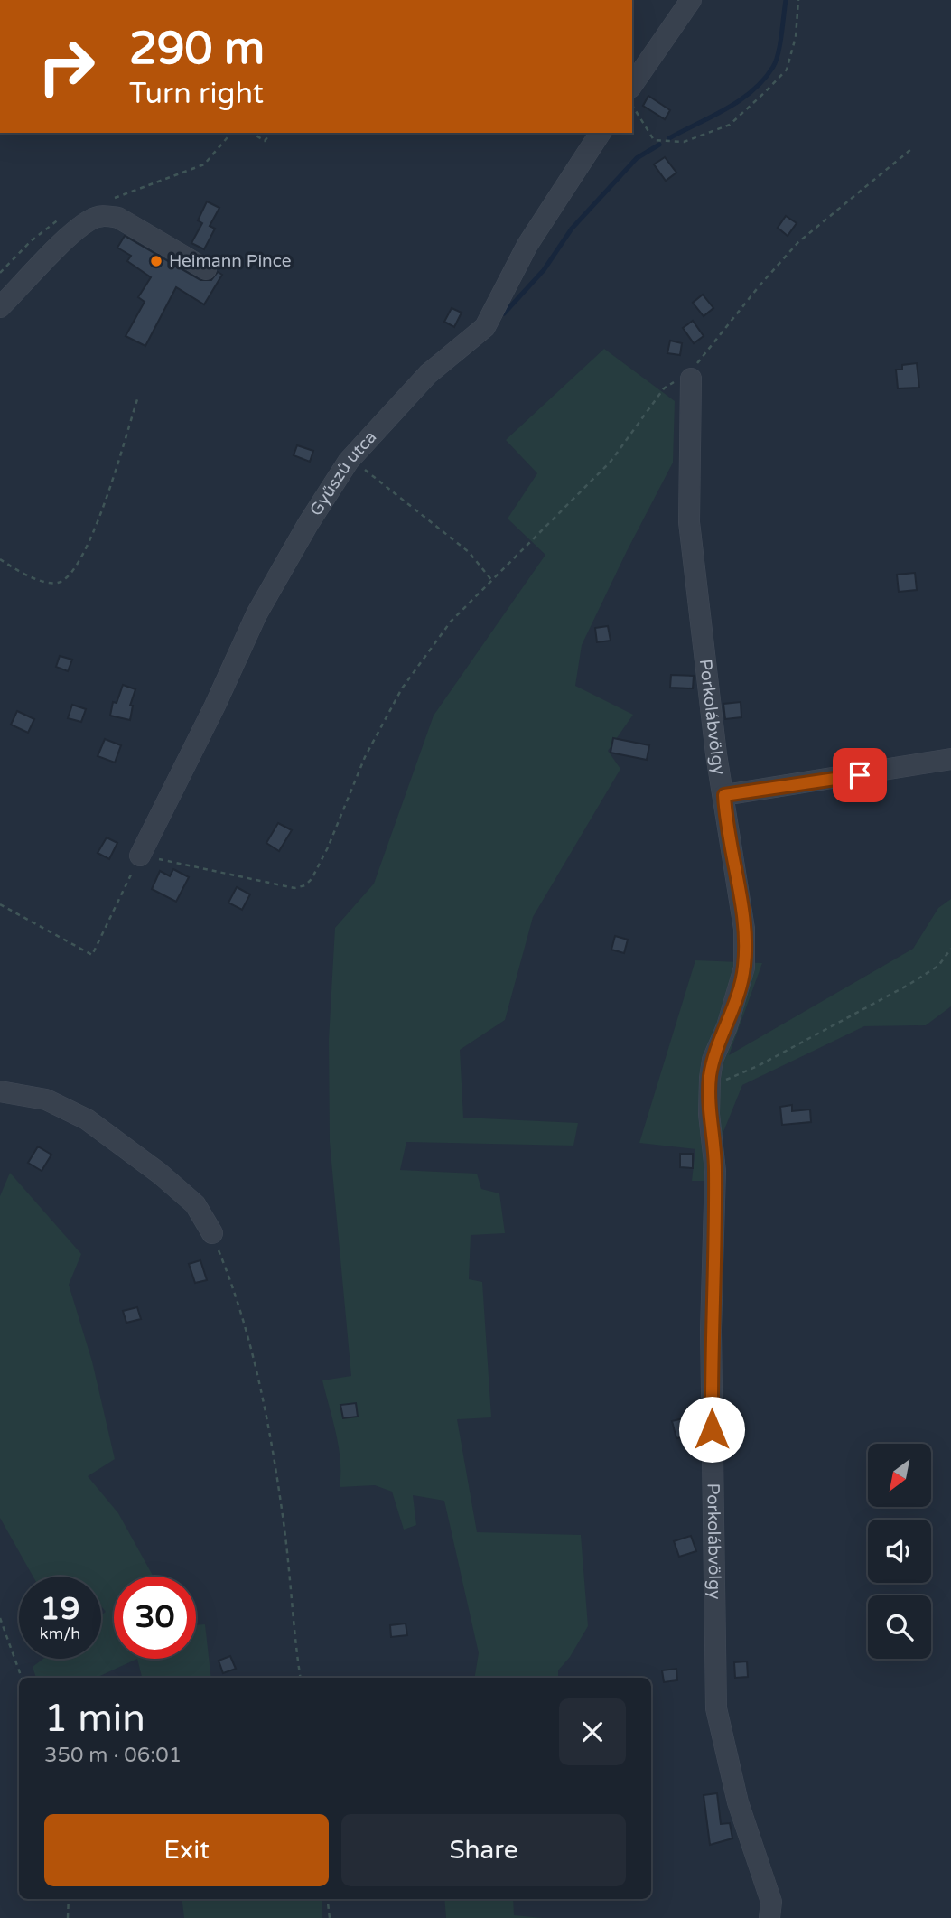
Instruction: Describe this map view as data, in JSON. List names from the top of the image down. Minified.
{"streets":{"street":["Gyűszű utca","Porkolábvölgy"]},"places":["Heimann Pince"],"north":"bottom left","page":{"turn":["290 m","Turn right"],"speed":"19 km/h","limit":"30","heading":["1 min","350 m · 06:01"],"buttons":["Exit","Share"]}}
